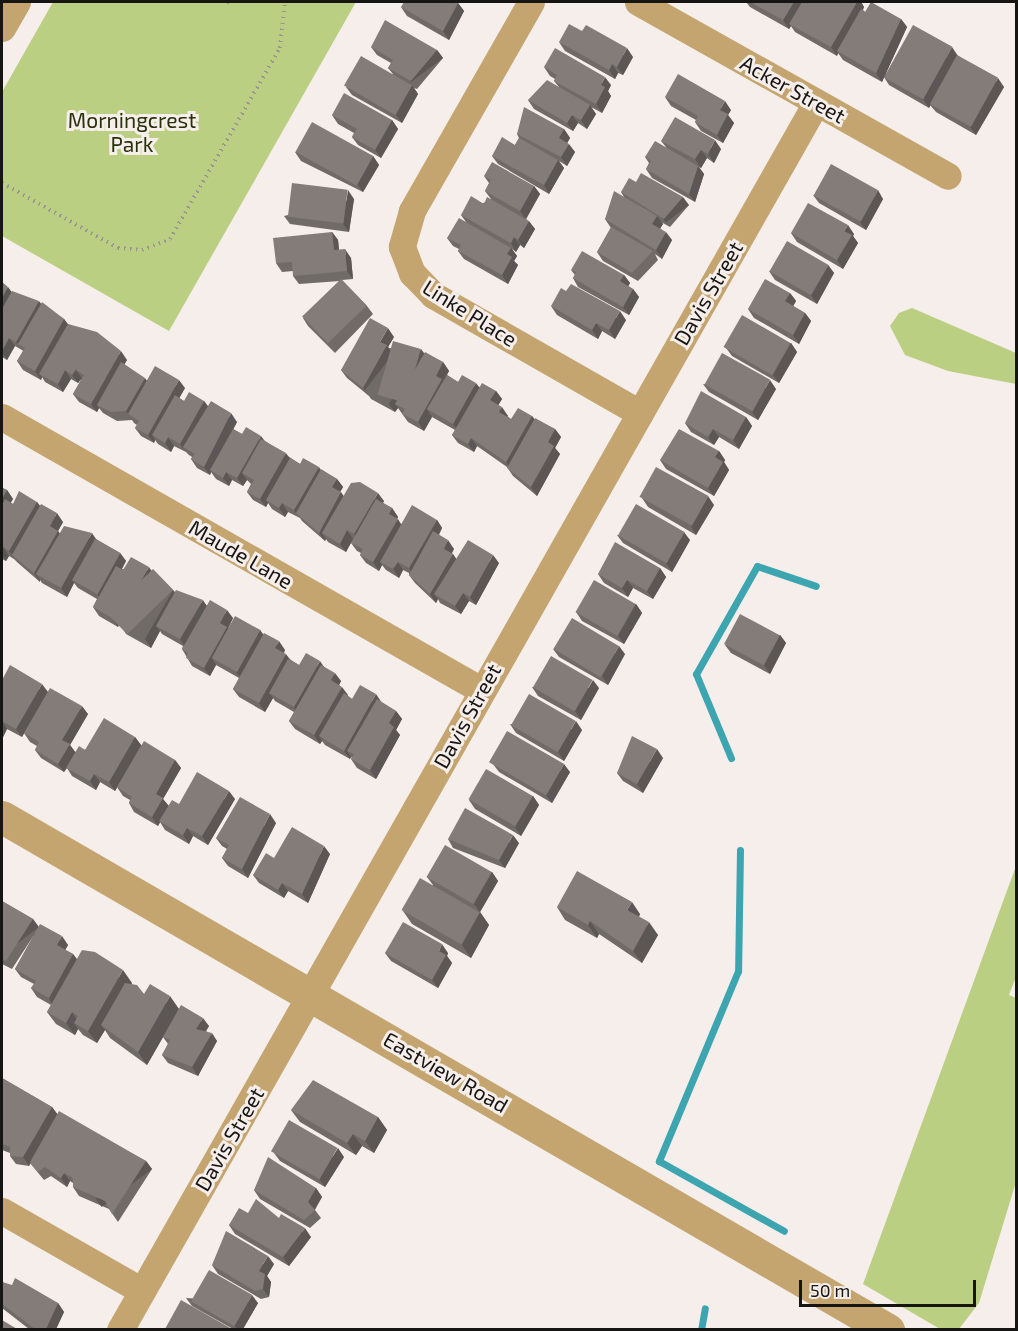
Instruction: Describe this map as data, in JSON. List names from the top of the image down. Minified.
{"streets":{"street":["Acker Street","Davis Street","Linke Place","Maude Lane","Eastview Road"]},"crossings":[["Acker Street","Davis Street"],["Davis Street","Linke Place"],["Davis Street","Maude Lane"],["Davis Street","Eastview Road"]],"parks":["Morningcrest Park"],"scale_bar":"50 m"}
